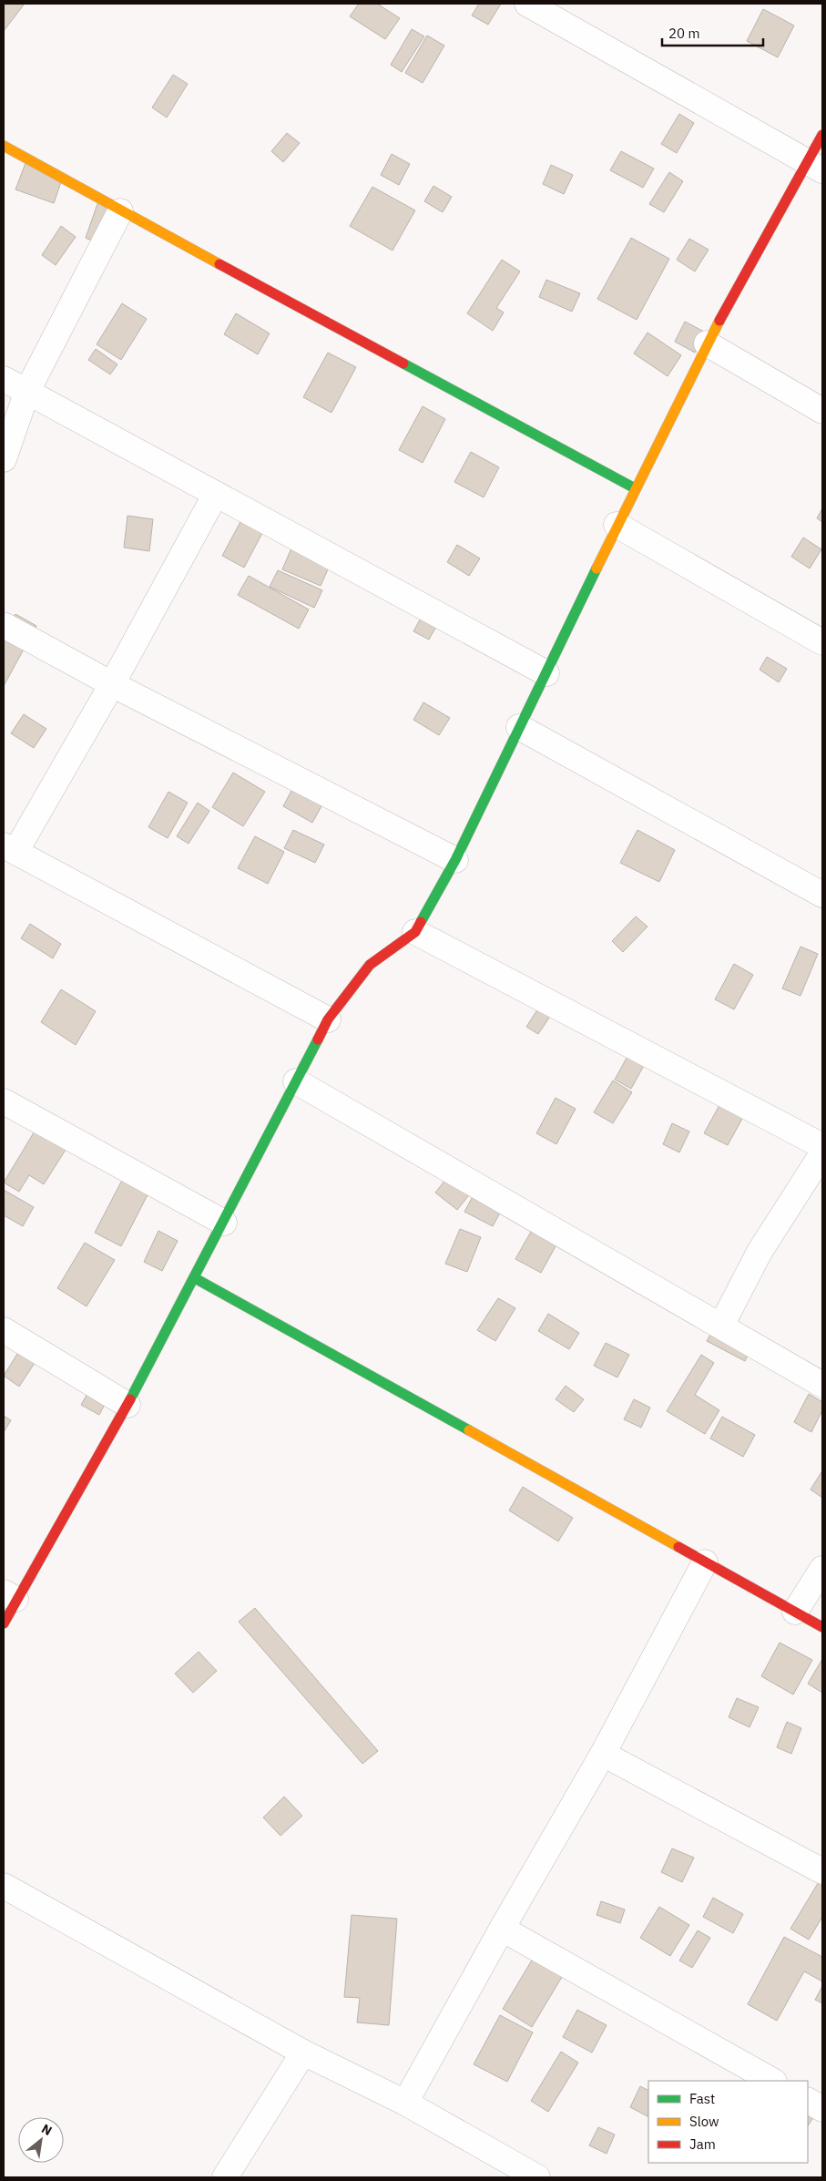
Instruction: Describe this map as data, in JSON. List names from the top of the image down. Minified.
{"legend":["Fast","Slow","Jam"],"scale_bar":"20 m","north":"top right"}
